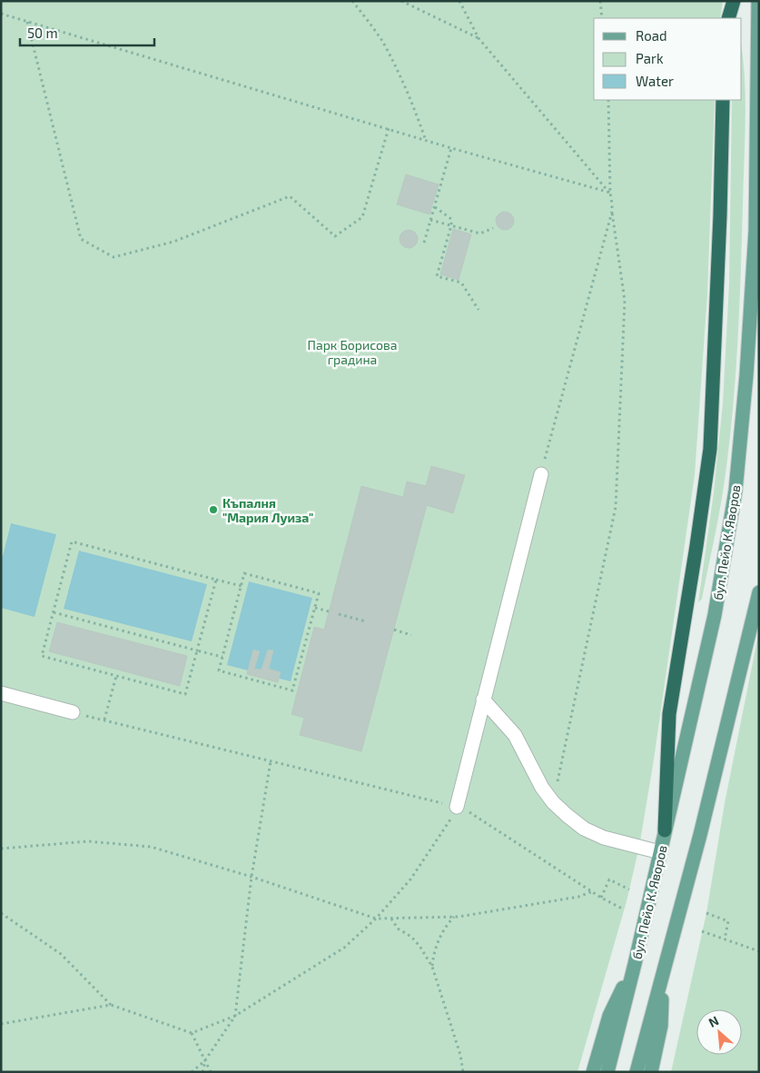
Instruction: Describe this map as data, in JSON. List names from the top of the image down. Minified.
{"streets":{"main road":["бул. Пейо К. Яворов"]},"parks":["Парк Борисова градина"],"places":["Къпалня \"Мария Луиза\""],"legend":["Road","Park","Water"],"scale_bar":"50 m","north":"top left"}
